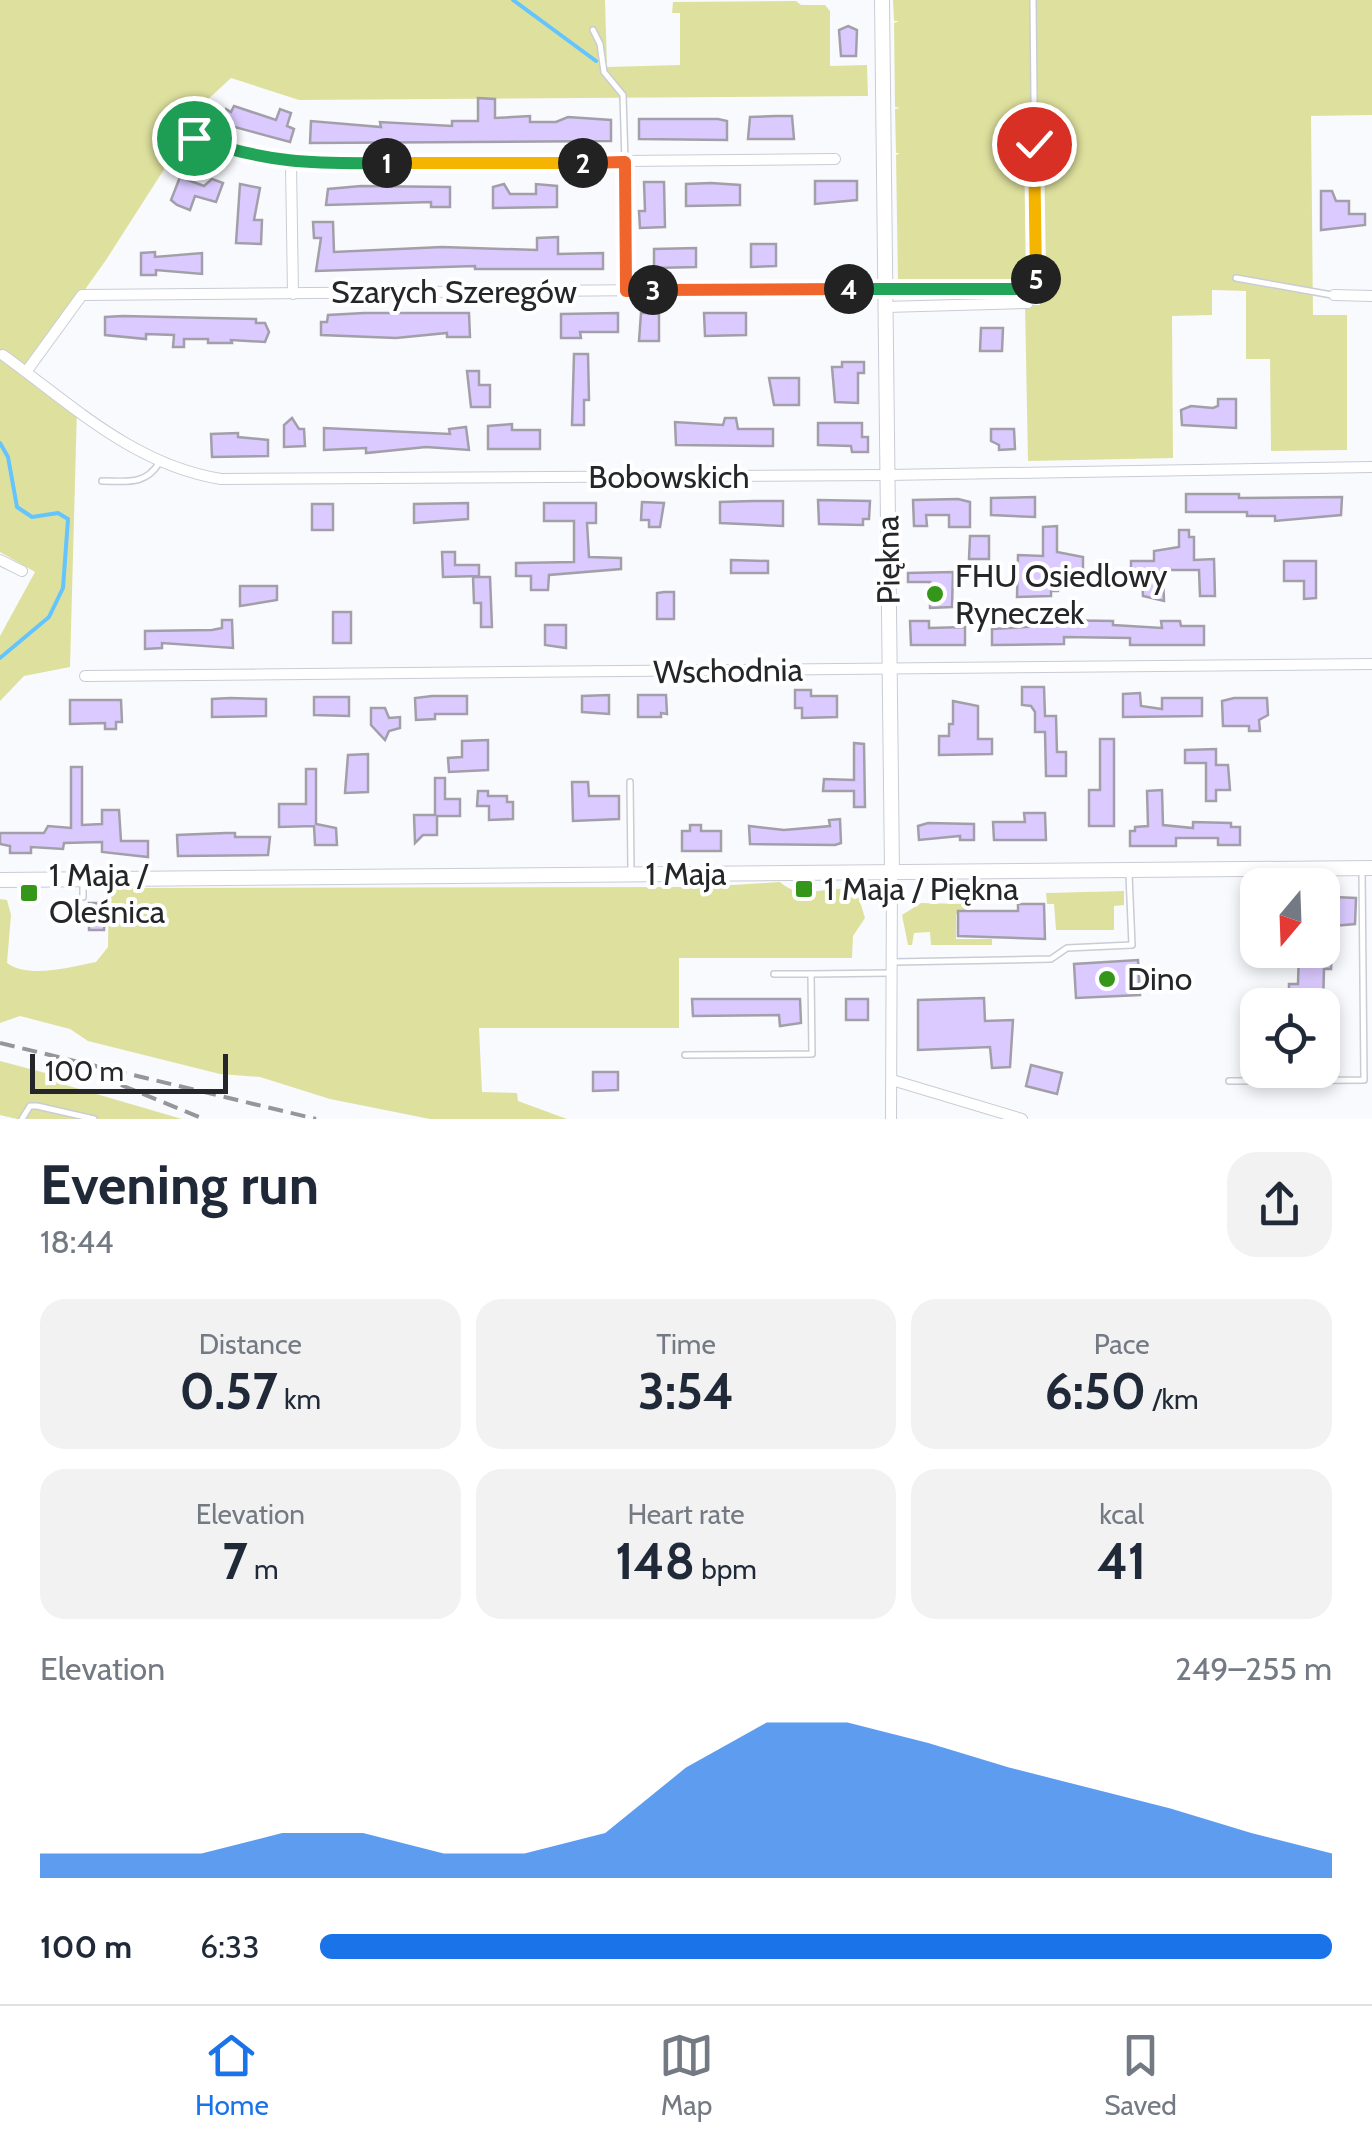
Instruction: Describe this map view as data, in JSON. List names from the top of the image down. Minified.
{"streets":{"street":["Szarych Szeregów","Bobowskich","Piękna","Wschodnia","1 Maja"]},"crossings":[["Szarych Szeregów","Bobowskich"],["Szarych Szeregów","Piękna"],["Bobowskich","Piękna"],["Piękna","Wschodnia"],["Piękna","1 Maja"]],"places":{"other":["FHU Osiedlowy Ryneczek","Dino"],"transit":["1 Maja / Piękna","1 Maja / Oleśnica"]},"scale_bar":"100 m","north":"bottom","page":{"pins":["1","2","5","4","3"],"scale":"100 m","heading":["Evening run","18:44"],"stats":[["Distance","0.57 km"],["Time","3:54"],["Pace","6:50 /km"],["Elevation","7 m"],["Heart rate","148 bpm"],["kcal","41"]],"chart":["Elevation","249–255 m"],"list":[{"name":"100 m","note":"6:33"}],"tabs":["Home","Map","Saved"]}}
